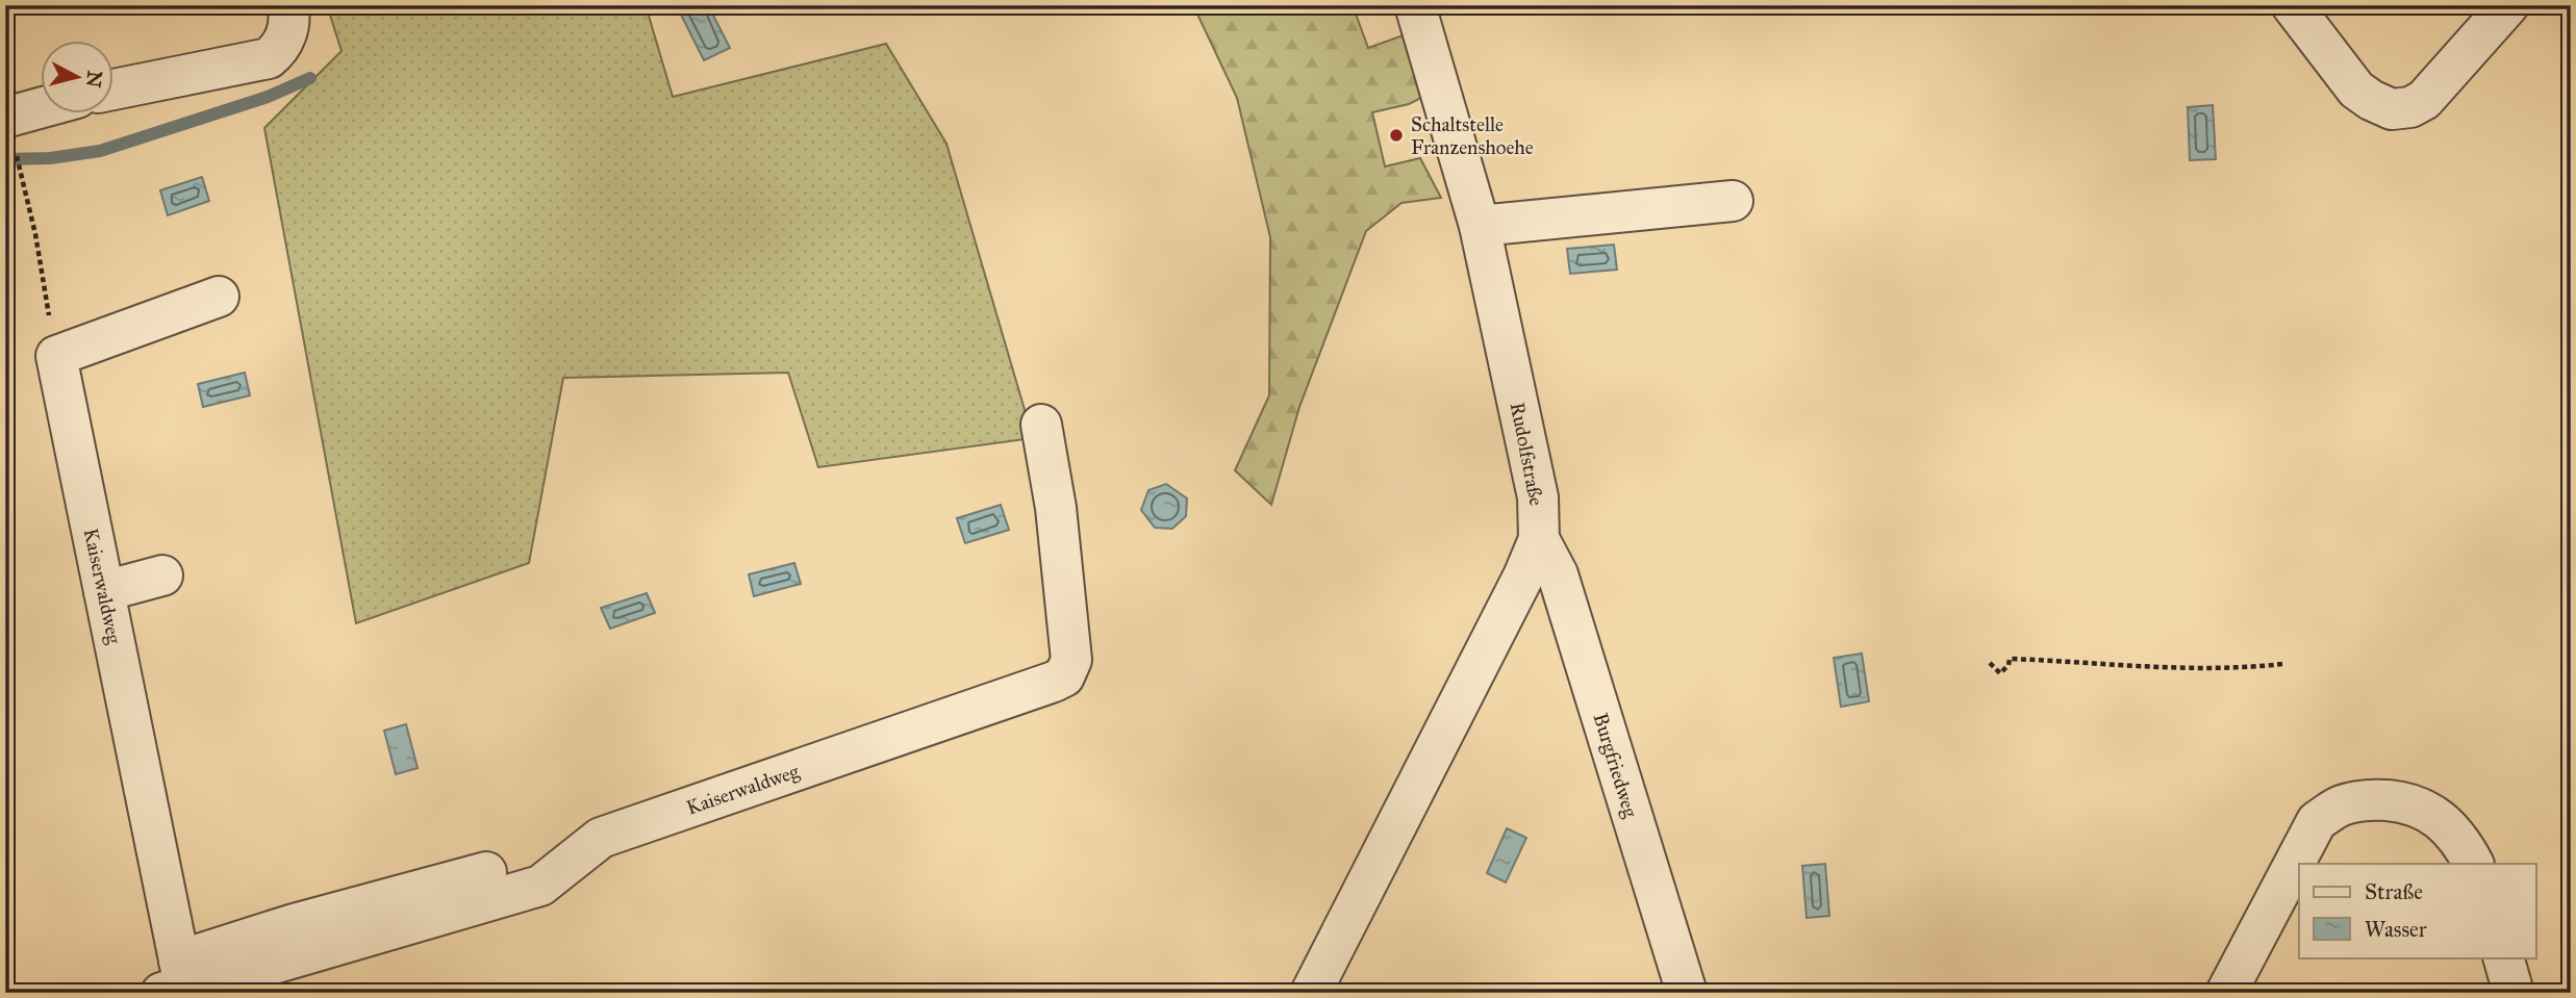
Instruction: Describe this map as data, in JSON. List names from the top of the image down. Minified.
{"streets":{"street":["Rudolfstraße","Kaiserwaldweg","Burgfriedweg"]},"crossings":[["Rudolfstraße","Burgfriedweg"]],"places":["Schaltstelle Franzenshoehe"],"legend":["Straße","Wasser"],"north":"right"}
